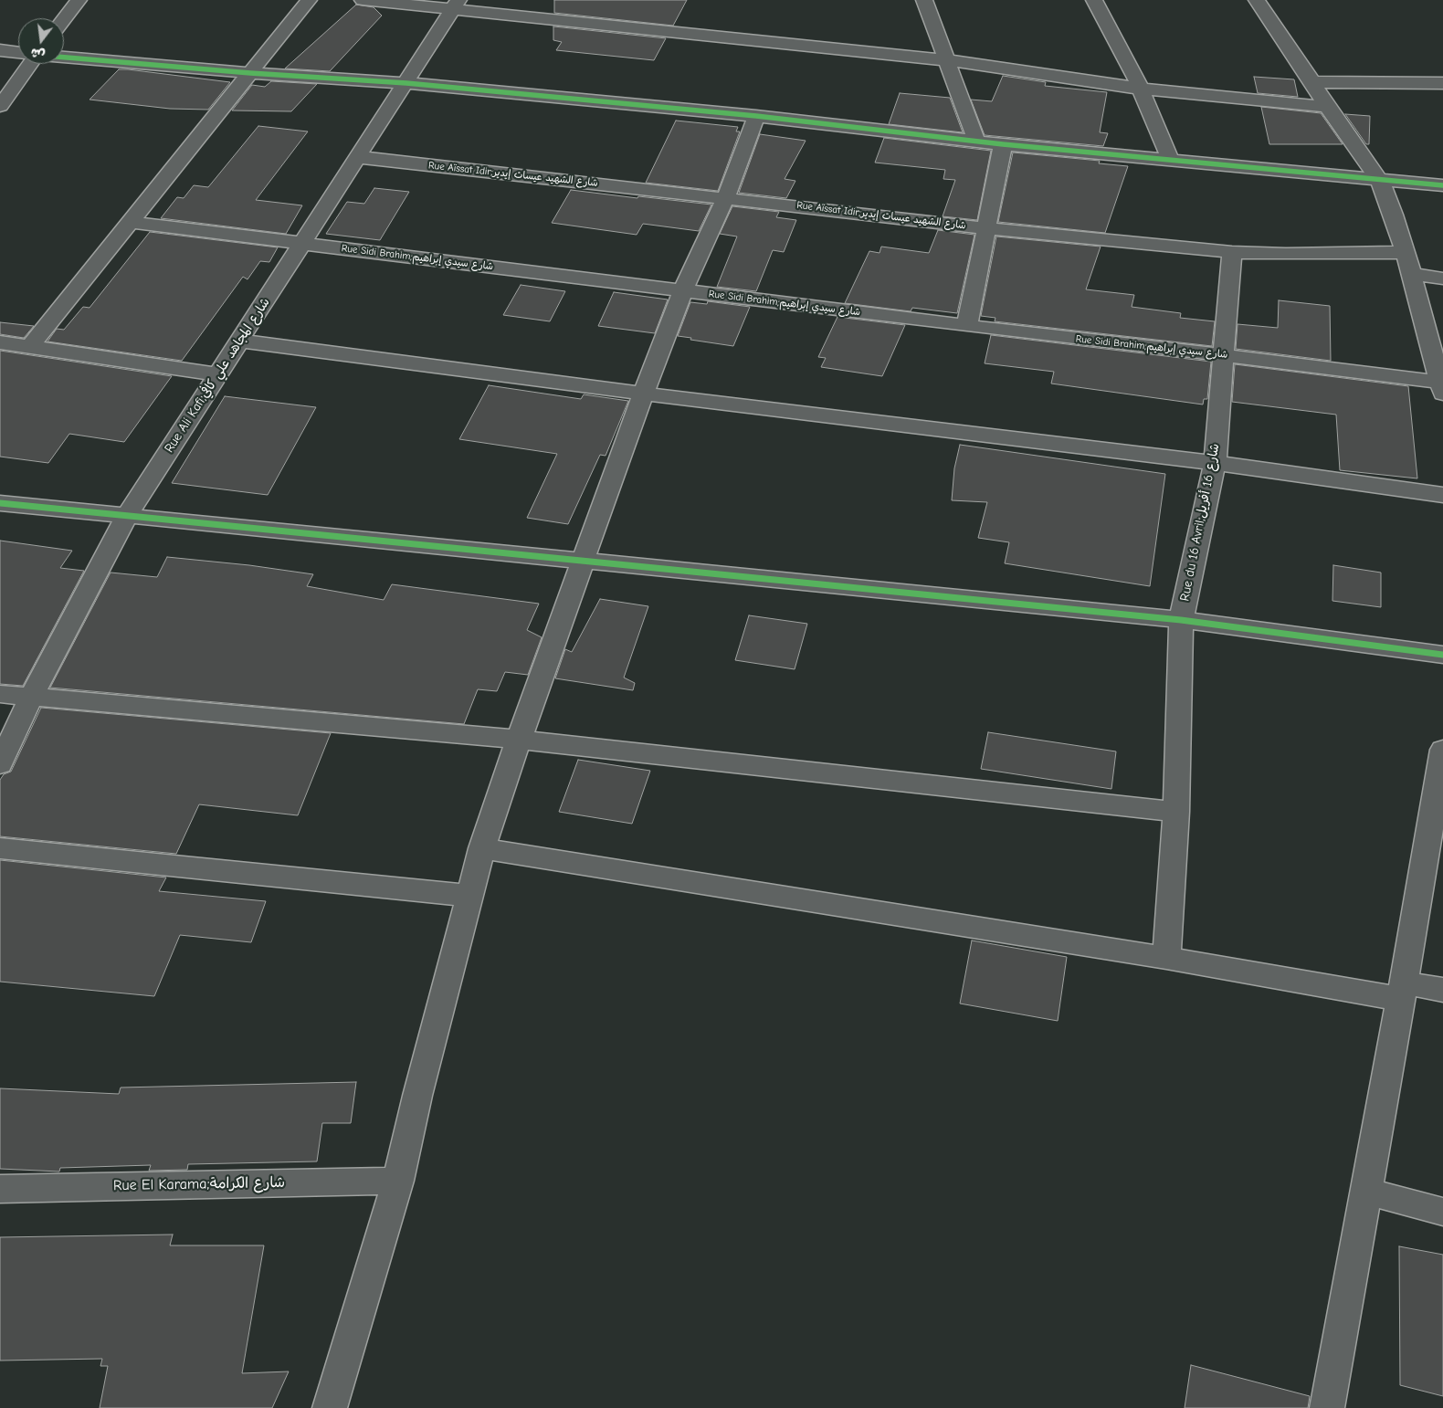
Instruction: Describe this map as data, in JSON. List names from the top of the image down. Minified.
{"streets":{"street":["Rue Aïssat Idir;شارع الشهيد عيسات إيدير","Rue Sidi Brahim;شارع سيدي إبراهيم","Rue Ali Kafi;شارع المجاهد علي كافي","Rue du 16 Avril;شارع 16 أفريل","Rue El Karama;شارع الكرامة"]},"crossings":[["Rue Aïssat Idir;شارع الشهيد عيسات إيدير","Rue Ali Kafi;شارع المجاهد علي كافي"],["Rue Aïssat Idir;شارع الشهيد عيسات إيدير","Rue du 16 Avril;شارع 16 أفريل"],["Rue Sidi Brahim;شارع سيدي إبراهيم","Rue Ali Kafi;شارع المجاهد علي كافي"],["Rue Sidi Brahim;شارع سيدي إبراهيم","Rue du 16 Avril;شارع 16 أفريل"]],"north":"bottom"}
